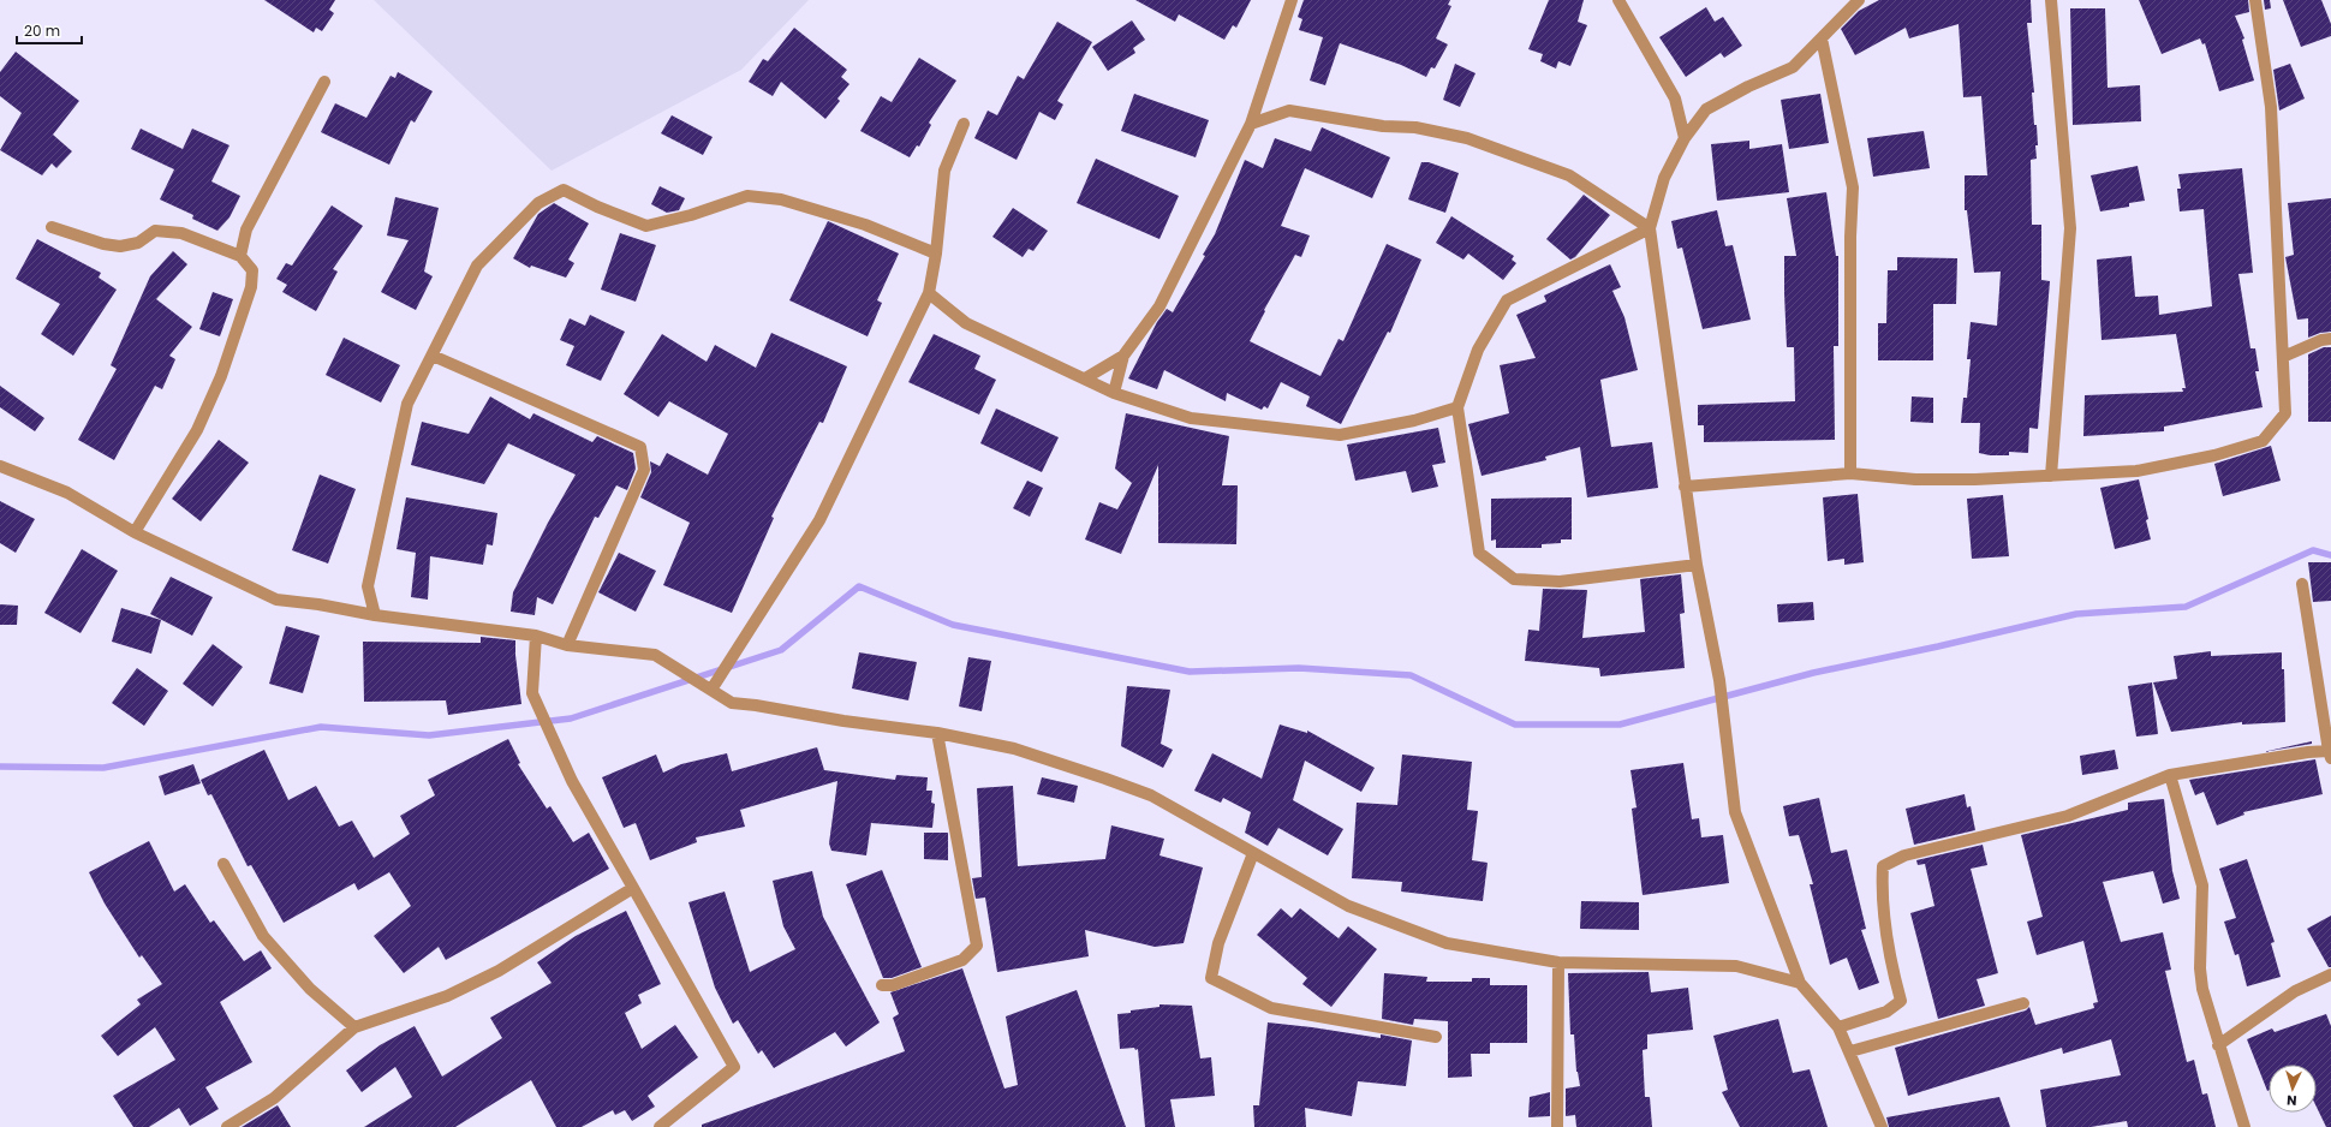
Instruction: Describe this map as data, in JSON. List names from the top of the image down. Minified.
{"scale_bar":"20 m","north":"bottom"}
